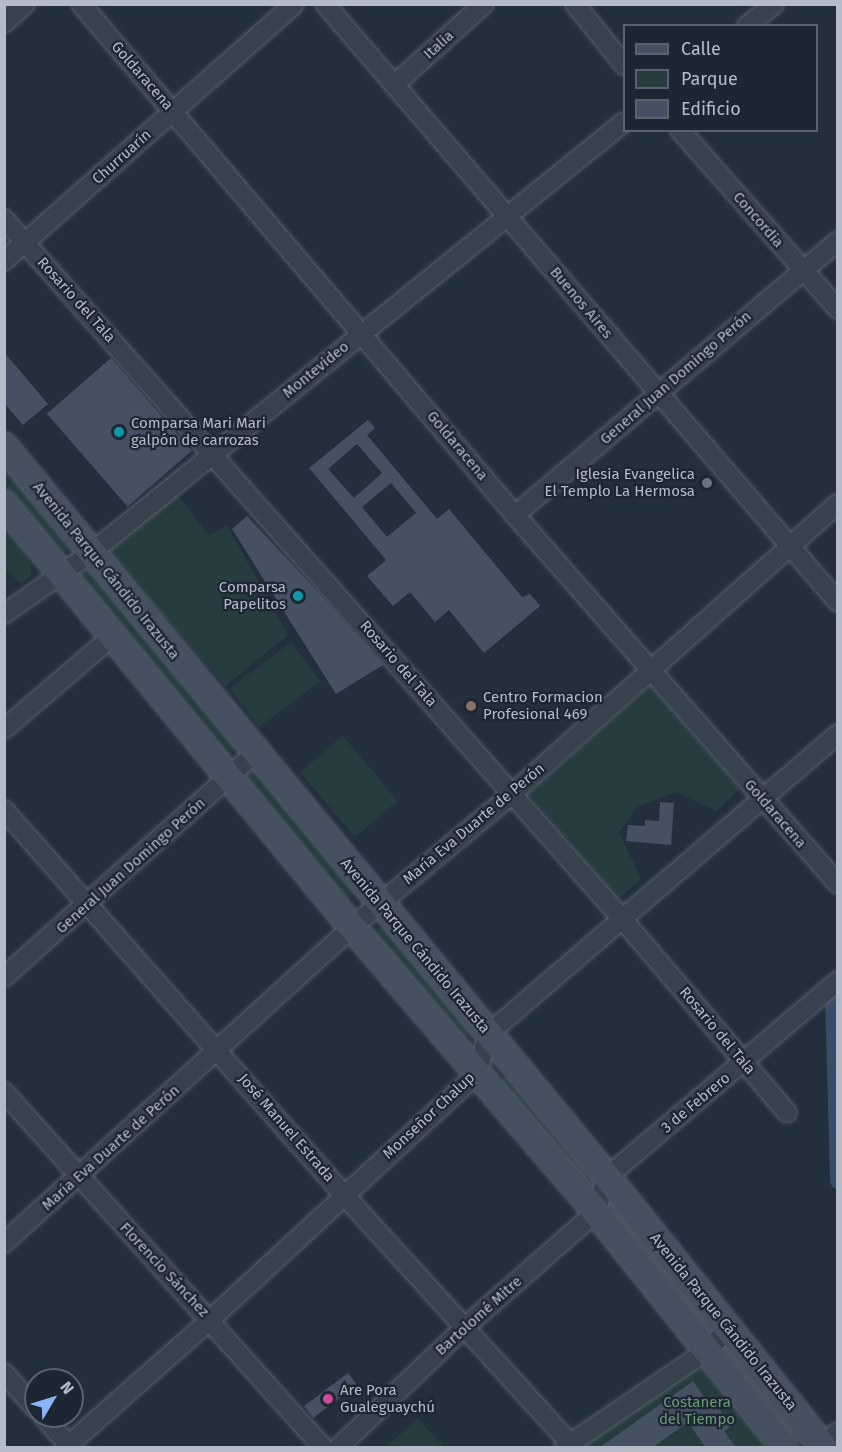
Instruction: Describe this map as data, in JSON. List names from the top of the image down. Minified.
{"streets":{"main road":["Avenida Parque Cándido Irazusta"],"street":["Italia","Goldaracena","Churruarín","Concordia","Rosario del Tala","Buenos Aires","Montevideo","General Juan Domingo Perón","María Eva Duarte de Perón","3 de Febrero","Monseñor Chalup","José Manuel Estrada","Florencio Sánchez","Bartolomé Mitre"]},"crossings":[["Italia","Buenos Aires"],["Goldaracena","Churruarín"],["Goldaracena","Montevideo"],["Goldaracena","General Juan Domingo Perón"],["Goldaracena","María Eva Duarte de Perón"],["Churruarín","Rosario del Tala"],["Concordia","General Juan Domingo Perón"],["Rosario del Tala","Montevideo"],["Rosario del Tala","María Eva Duarte de Perón"],["Rosario del Tala","3 de Febrero"],["Buenos Aires","Montevideo"],["Buenos Aires","General Juan Domingo Perón"],["Buenos Aires","María Eva Duarte de Perón"],["Montevideo","Avenida Parque Cándido Irazusta"],["General Juan Domingo Perón","Avenida Parque Cándido Irazusta"],["General Juan Domingo Perón","José Manuel Estrada"],["Avenida Parque Cándido Irazusta","María Eva Duarte de Perón"],["Avenida Parque Cándido Irazusta","3 de Febrero"],["Avenida Parque Cándido Irazusta","Monseñor Chalup"],["Avenida Parque Cándido Irazusta","Bartolomé Mitre"],["María Eva Duarte de Perón","José Manuel Estrada"],["María Eva Duarte de Perón","Florencio Sánchez"],["3 de Febrero","Bartolomé Mitre"],["Monseñor Chalup","José Manuel Estrada"],["Monseñor Chalup","Florencio Sánchez"],["José Manuel Estrada","Bartolomé Mitre"]],"parks":["Costanera del Tiempo"],"places":["Comparsa Mari Mari galpón de carrozas","Iglesia Evangelica El Templo La Hermosa","Comparsa Papelitos","Centro Formacion Profesional 469","Are Pora Gualeguaychú"],"legend":["Calle","Parque","Edificio"],"north":"top right"}
